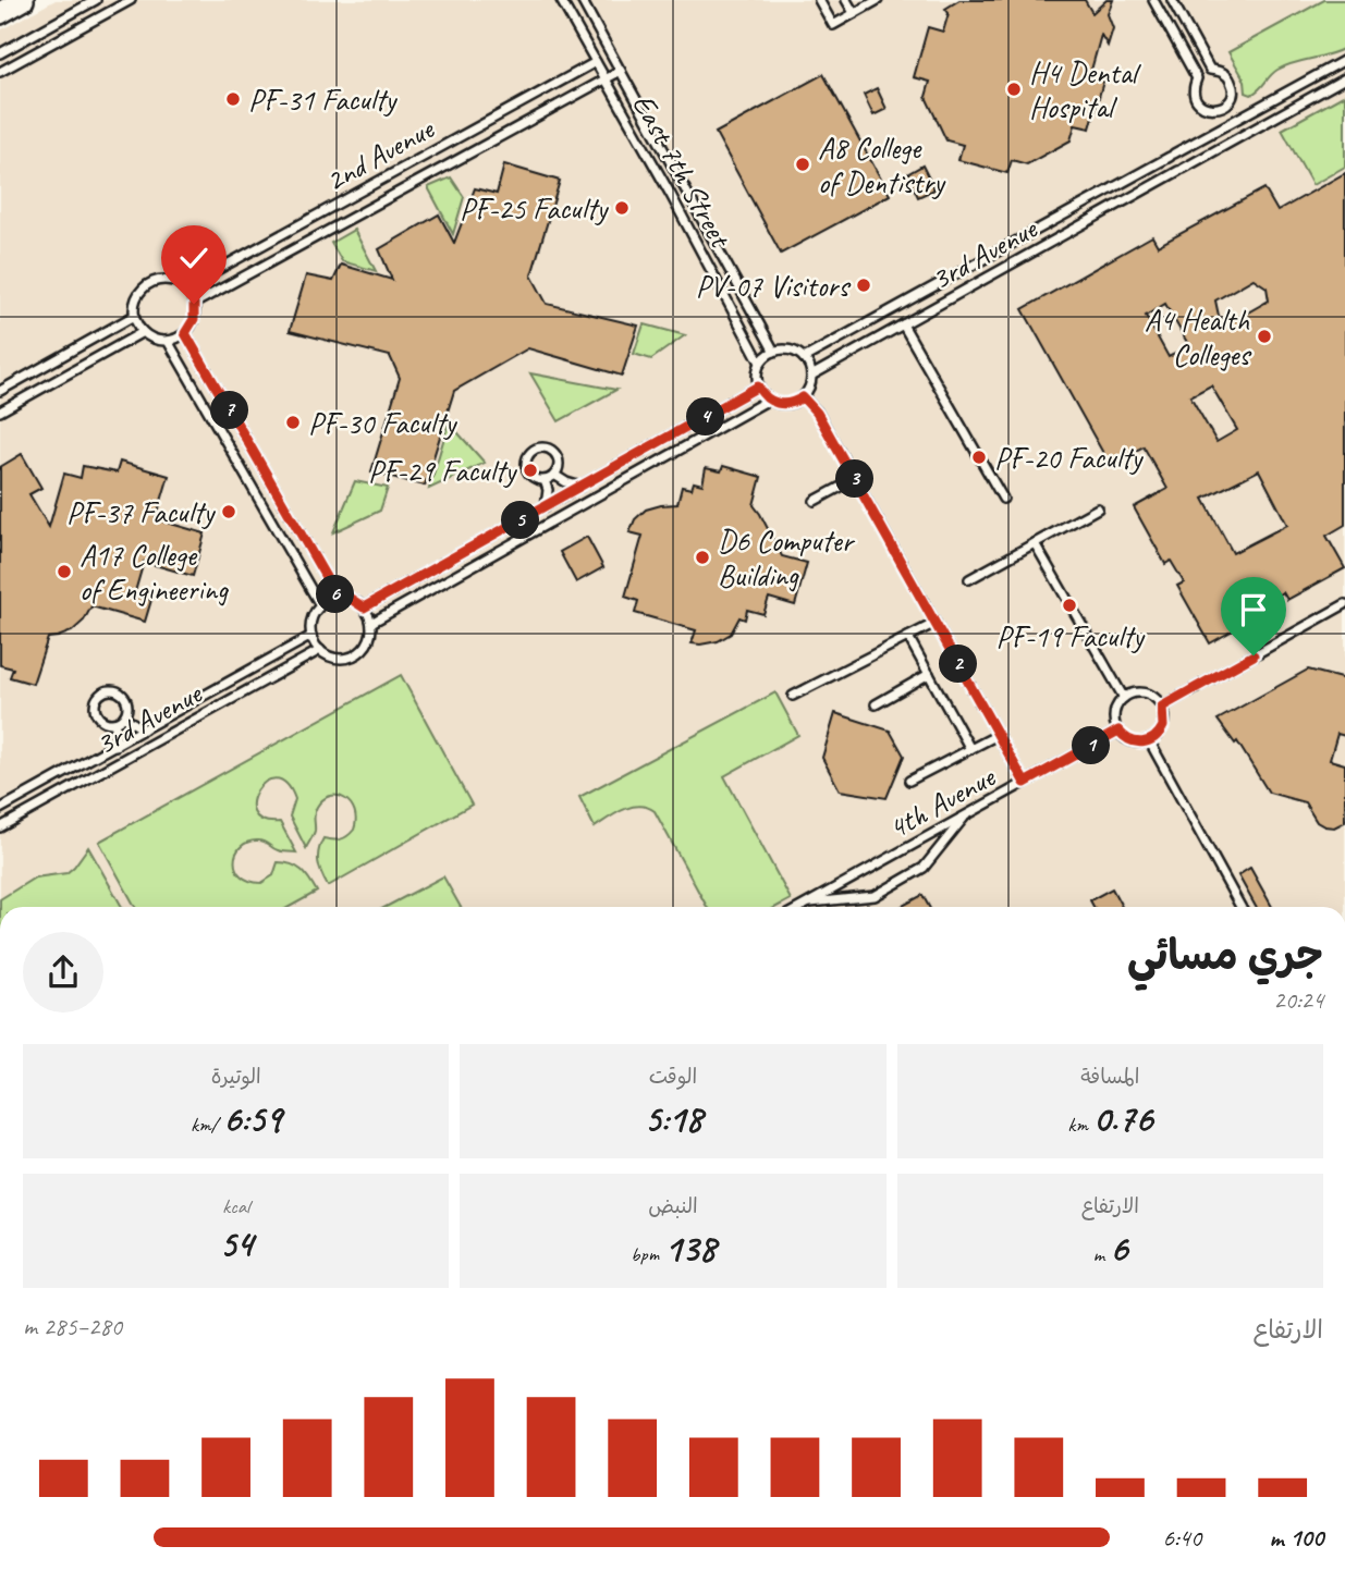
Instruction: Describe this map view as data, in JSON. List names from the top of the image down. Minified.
{"streets":{"lane":["2nd Avenue","East 7th Street","3rd Avenue","4th Avenue"]},"crossings":[["2nd Avenue","East 7th Street"],["East 7th Street","3rd Avenue"]],"places":["H4 Dental Hospital","PF-31 Faculty","A8 College of Dentistry","PF-25 Faculty","PV-07 Visitors","A4 Health Colleges","PF-30 Faculty","PF-20 Faculty","PF-29 Faculty","PF-37 Faculty","D6 Computer Building","A17 College of Engineering","PF-19 Faculty"],"page":{"pins":["7","4","3","5","6","2","1"],"heading":["جري مسائي","20:24"],"stats":[["المسافة","0.76 km"],["الوقت","5:18"],["الوتيرة","6:59 /km"],["الارتفاع","6 m"],["النبض","138 bpm"],["kcal","54"]],"chart":["الارتفاع","280–285 m"],"list":[{"name":"100 m","note":"6:40"}]}}
